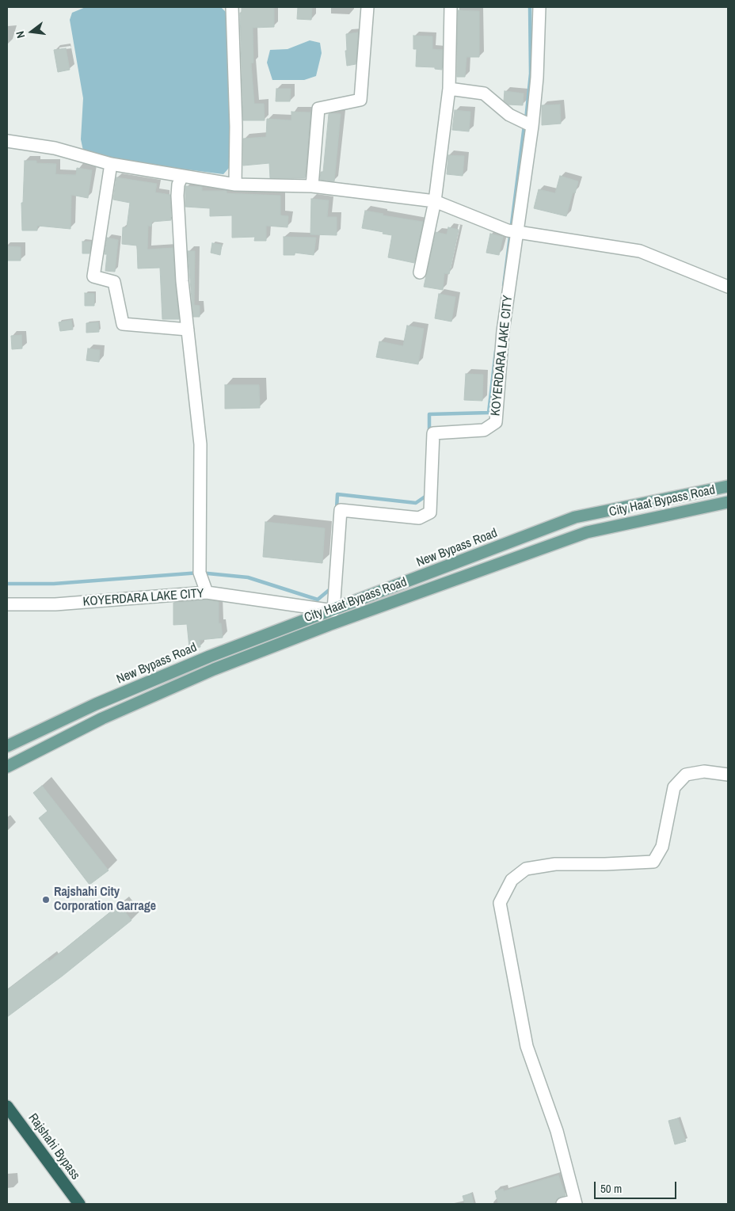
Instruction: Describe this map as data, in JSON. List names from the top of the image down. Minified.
{"streets":{"highway":["Rajshahi Bypass"],"main road":["City Haat Bypass Road","New Bypass Road"],"street":["KOYERDARA LAKE CITY"]},"crossings":[["KOYERDARA LAKE CITY","New Bypass Road"]],"places":["Rajshahi City Corporation Garrage"],"scale_bar":"50 m","north":"left"}
